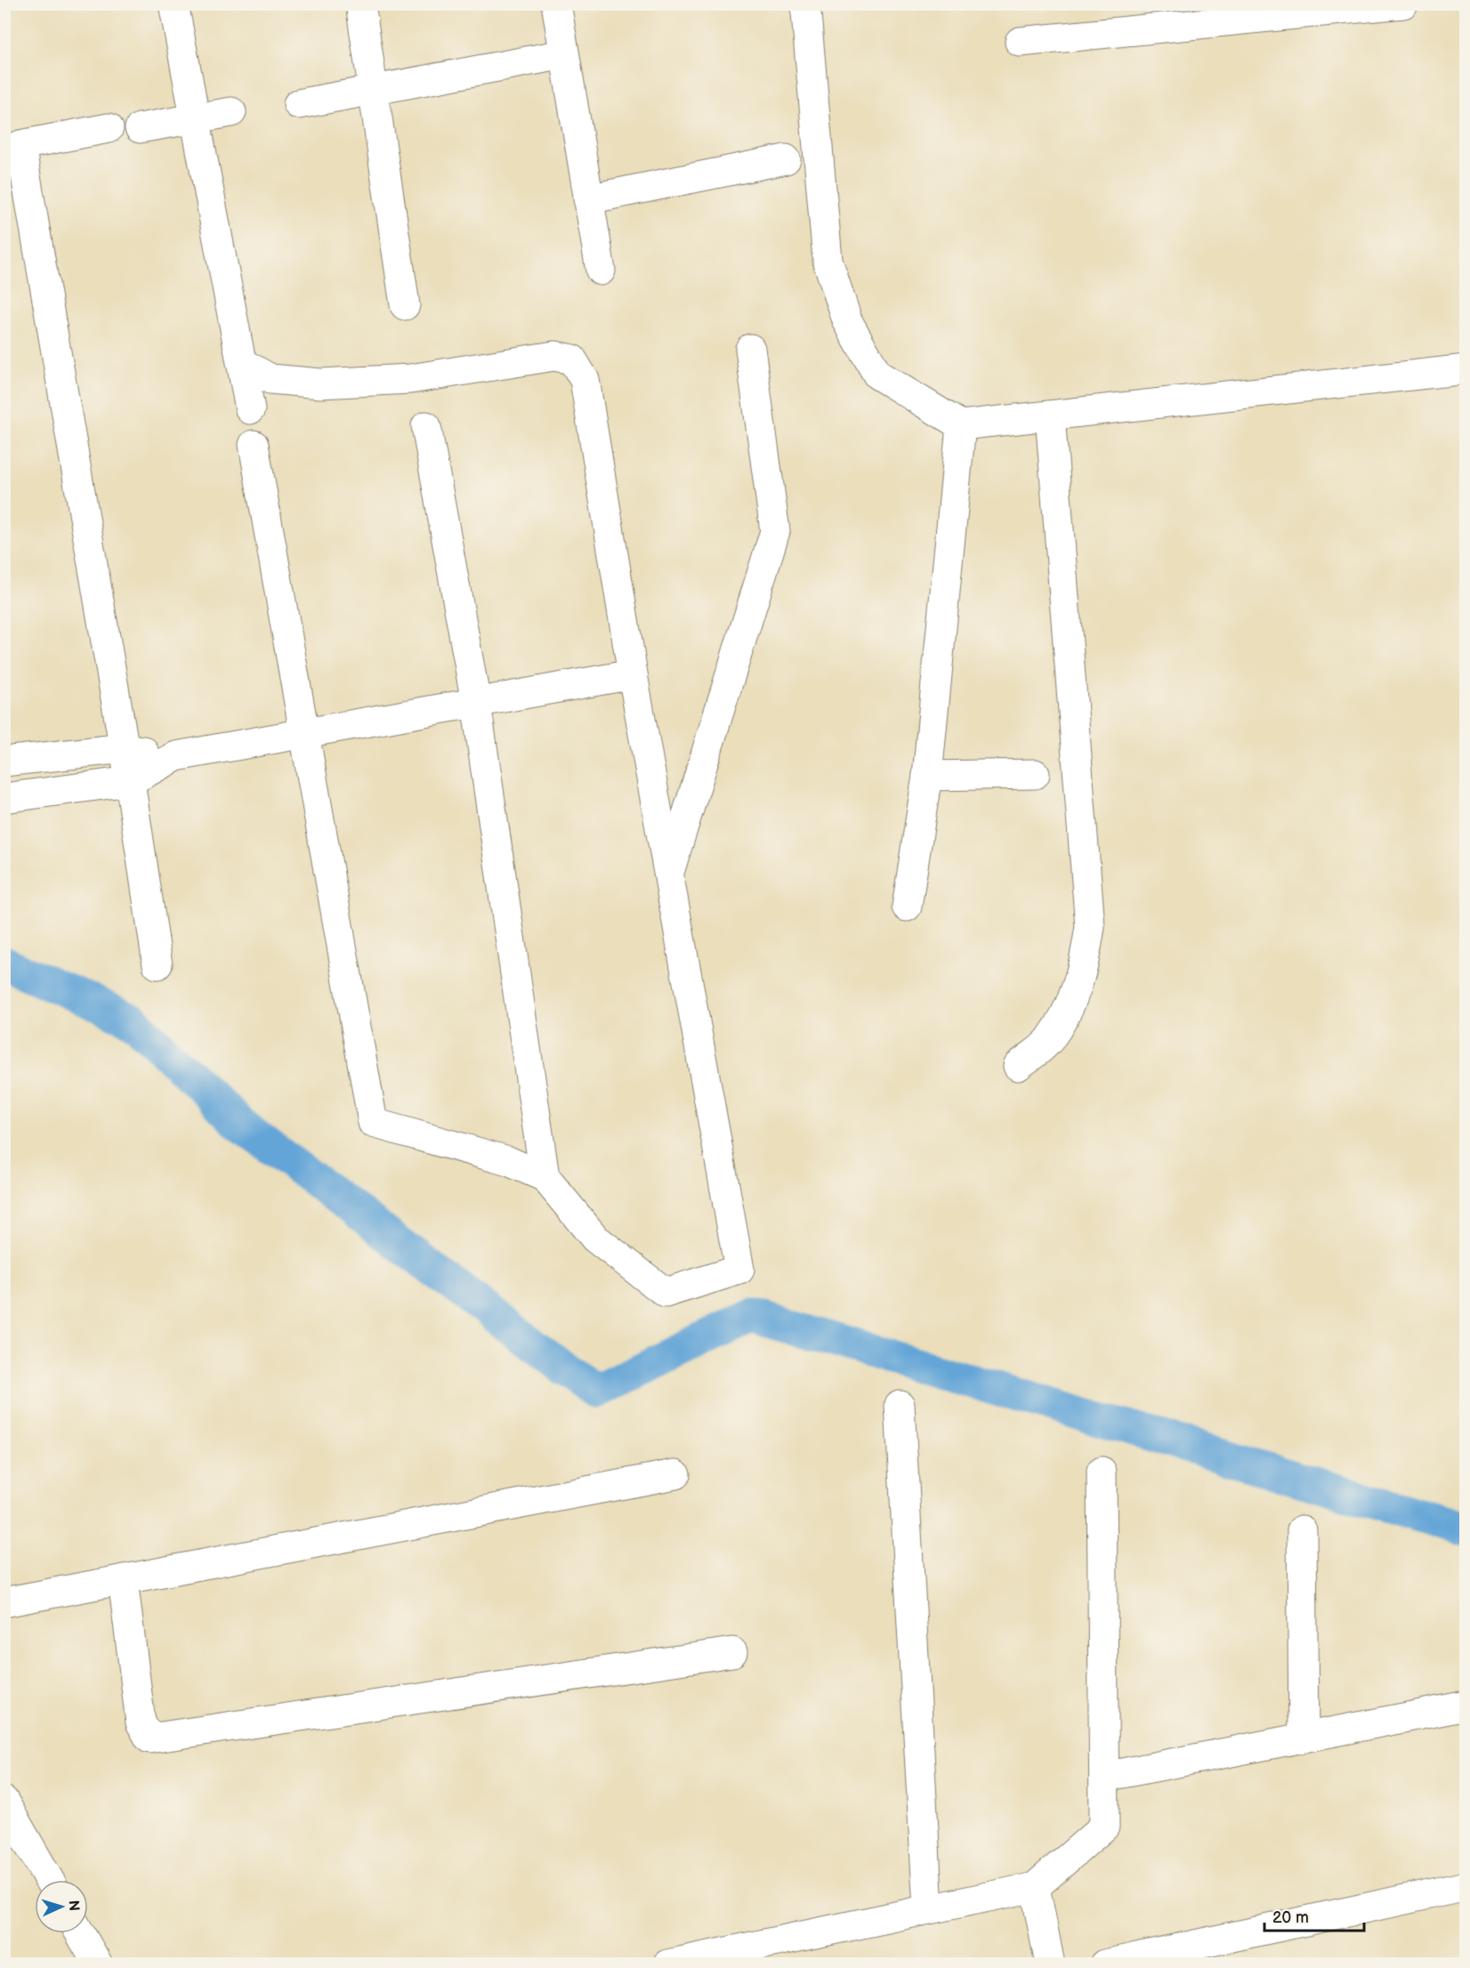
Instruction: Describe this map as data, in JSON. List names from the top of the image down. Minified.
{"scale_bar":"20 m","north":"right"}
